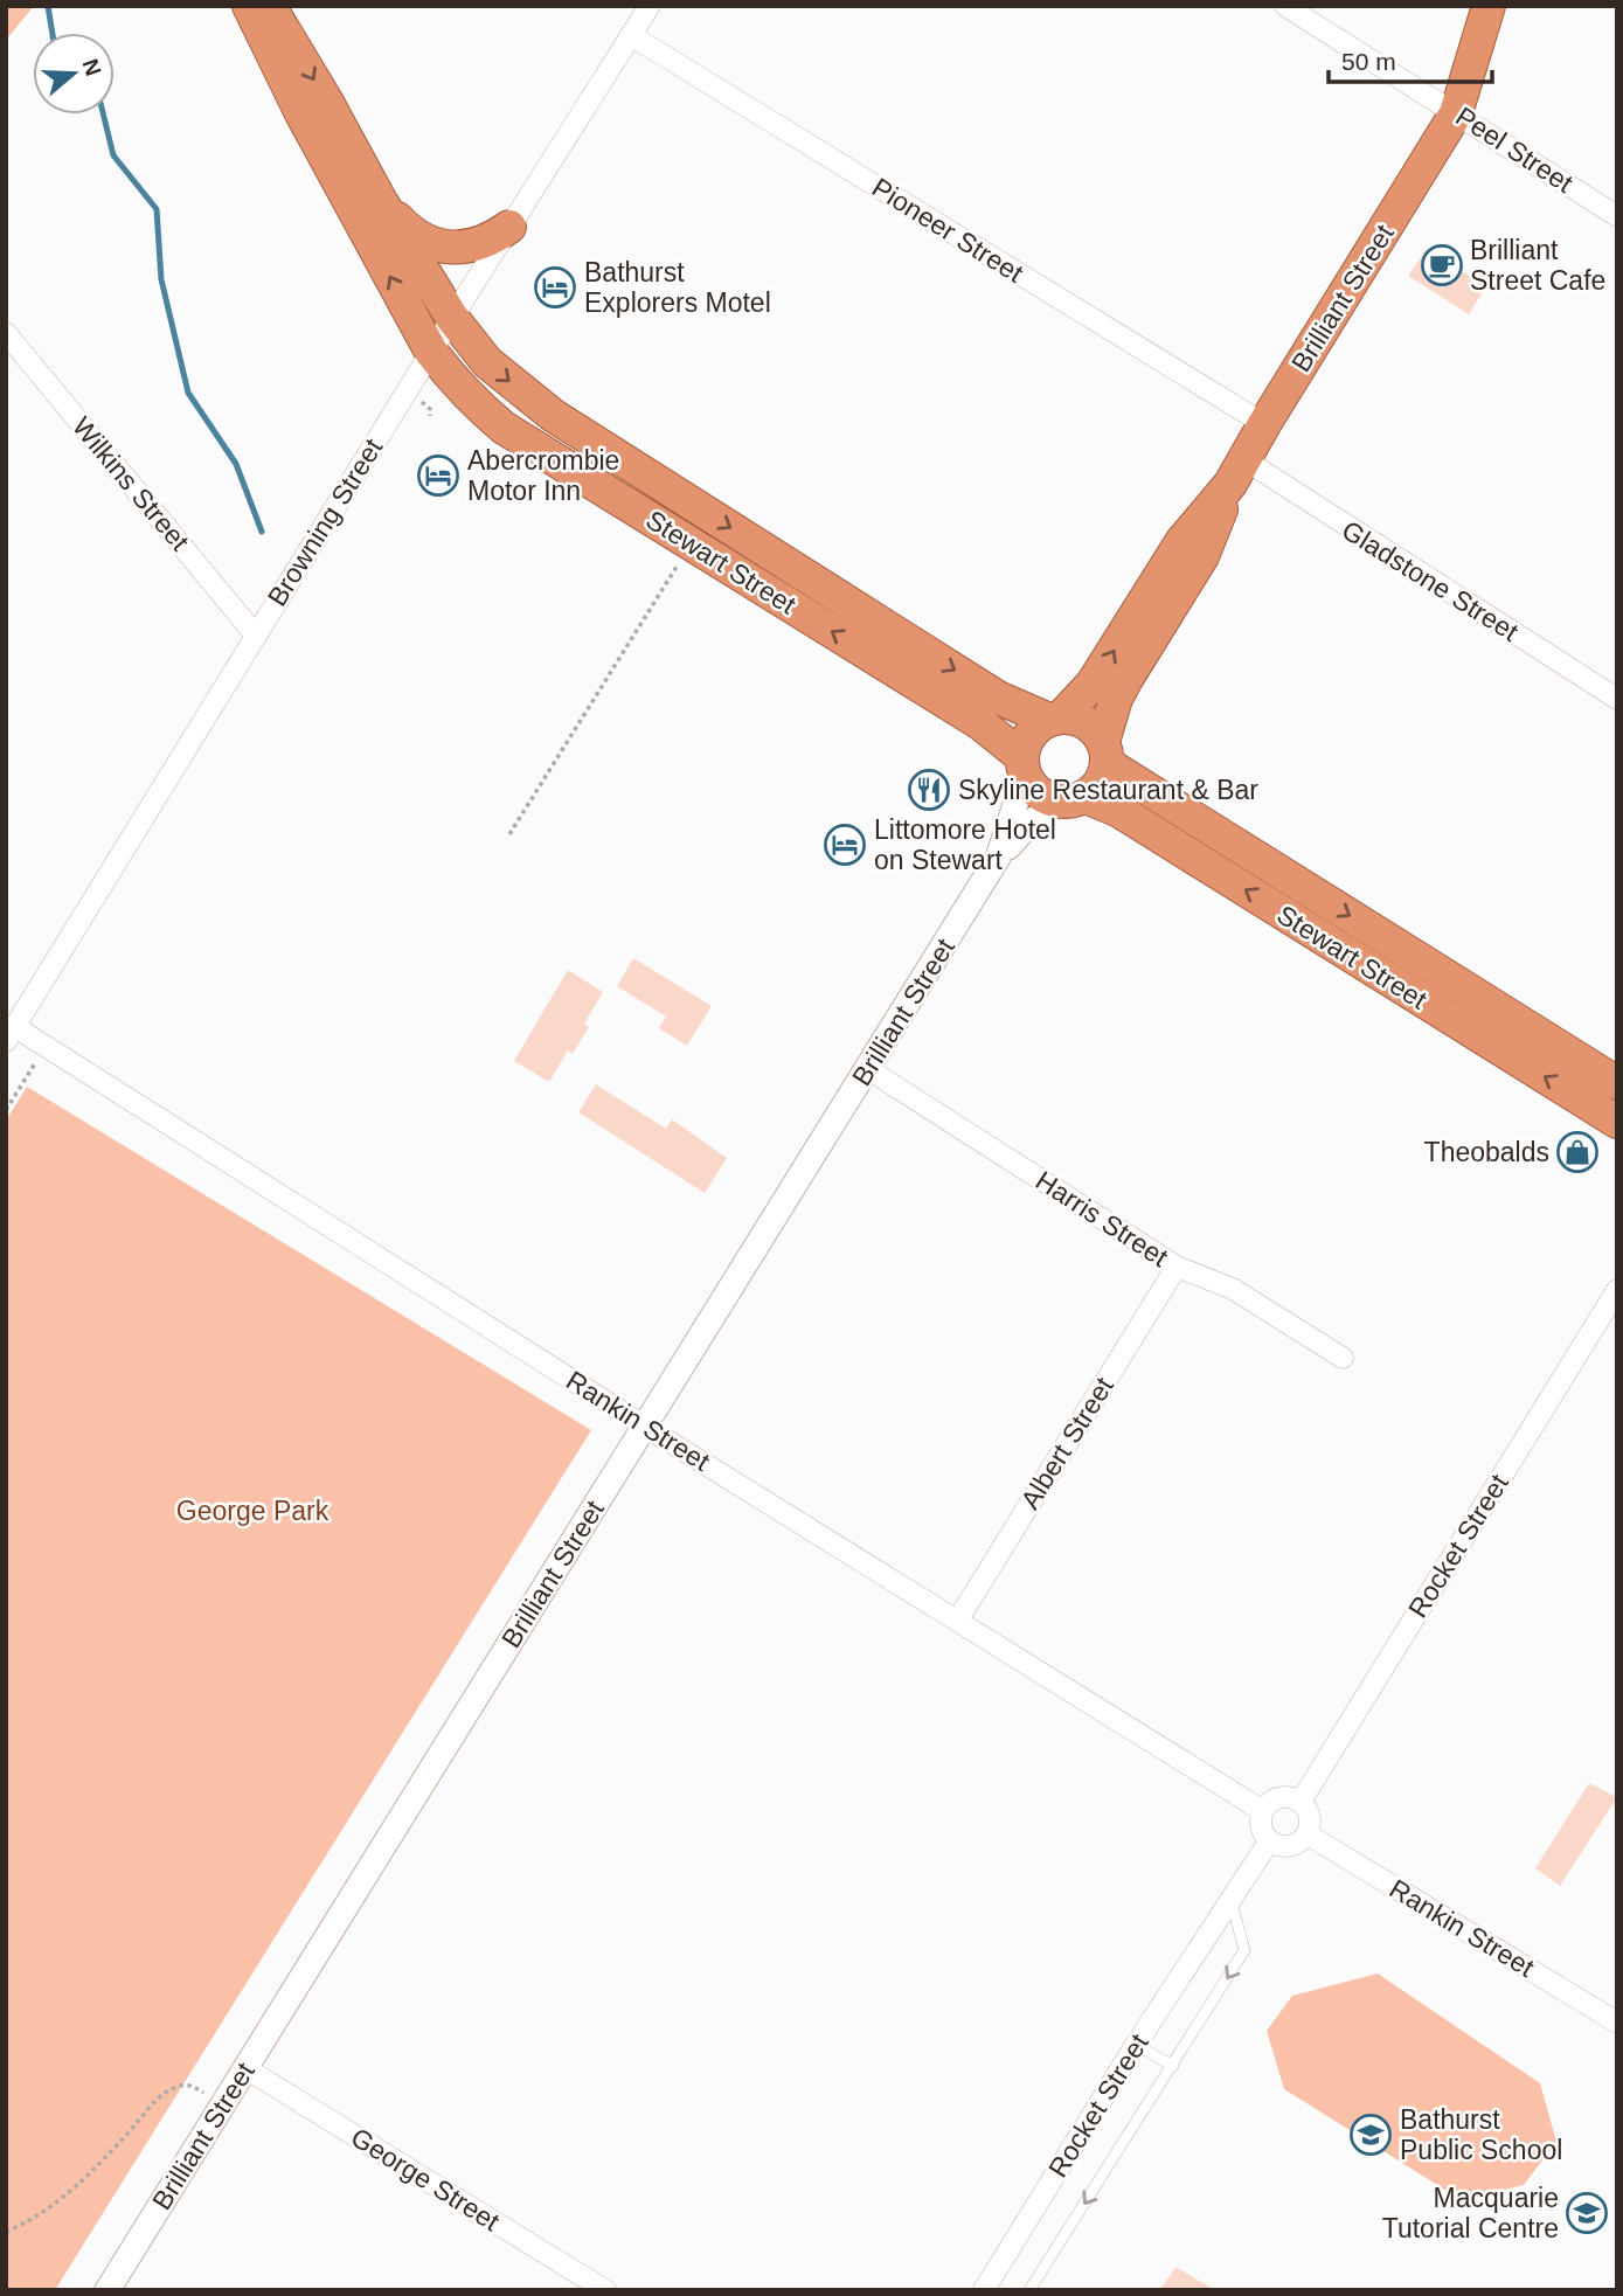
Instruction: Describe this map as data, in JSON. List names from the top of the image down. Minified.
{"streets":{"highway":["Brilliant Street","Stewart Street"],"street":["Peel Street","Pioneer Street","Wilkins Street","Browning Street","Gladstone Street","Harris Street","Rankin Street","Albert Street","Rocket Street","George Street"]},"crossings":[["Peel Street","Brilliant Street"],["Pioneer Street","Brilliant Street"],["Pioneer Street","Browning Street"],["Brilliant Street","Stewart Street"],["Brilliant Street","Gladstone Street"],["Brilliant Street","Harris Street"],["Brilliant Street","Rankin Street"],["Brilliant Street","George Street"],["Wilkins Street","Browning Street"],["Browning Street","Stewart Street"],["Browning Street","Rankin Street"],["Harris Street","Albert Street"],["Rankin Street","Albert Street"],["Rankin Street","Rocket Street"]],"parks":["George Park"],"places":{"cafe":["Brilliant Street Cafe"],"hotel":["Bathurst Explorers Motel","Abercrombie Motor Inn","Littomore Hotel on Stewart"],"restaurant":["Skyline Restaurant & Bar"],"shop":["Theobalds"],"school or university":["Bathurst Public School","Macquarie Tutorial Centre"]},"scale_bar":"50 m","north":"right"}
